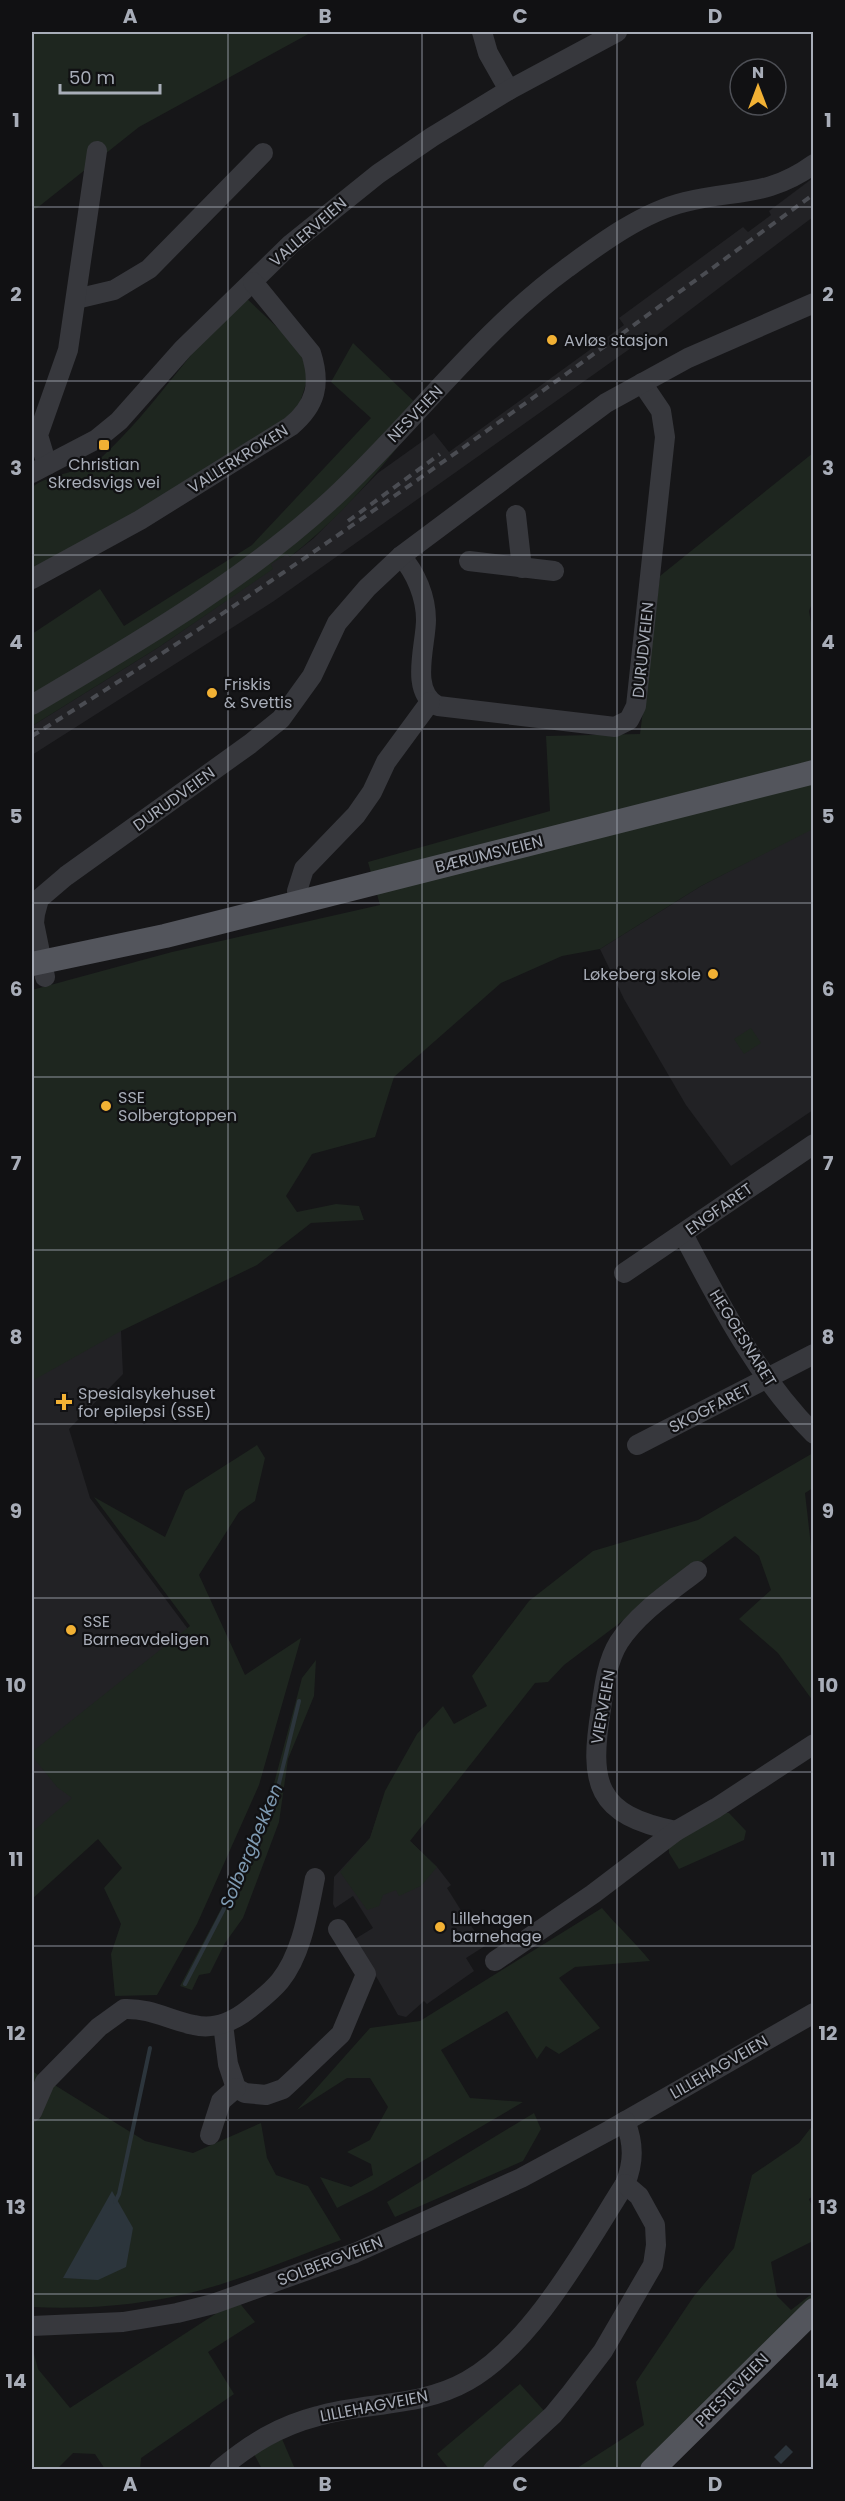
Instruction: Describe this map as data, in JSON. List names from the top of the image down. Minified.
{"streets":{"main road":["BÆRUMSVEIEN","PRESTEVEIEN"],"street":["VALLERVEIEN","NESVEIEN","VALLERKROKEN","DURUDVEIEN","ENGFARET","HEGGESNARET","SKOGFARET","VIERVEIEN","LILLEHAGVEIEN","SOLBERGVEIEN"]},"crossings":[["VALLERVEIEN","VALLERKROKEN"],["DURUDVEIEN","BÆRUMSVEIEN"],["ENGFARET","HEGGESNARET"],["HEGGESNARET","SKOGFARET"],["LILLEHAGVEIEN","SOLBERGVEIEN"]],"water":["Solbergbekken"],"places":{"other":["Avløs stasjon","Friskis & Svettis","Løkeberg skole","SSE Solbergtoppen","SSE Barneavdeligen","Lillehagen barnehage"],"transit":["Christian Skredsvigs vei"],"health":["Spesialsykehuset for epilepsi (SSE)"]},"scale_bar":"50 m","north":"top","grid":{"columns":["A","B","C","D"],"rows":["1","2","3","4","5","6","7","8","9","10","11","12","13","14"]}}
